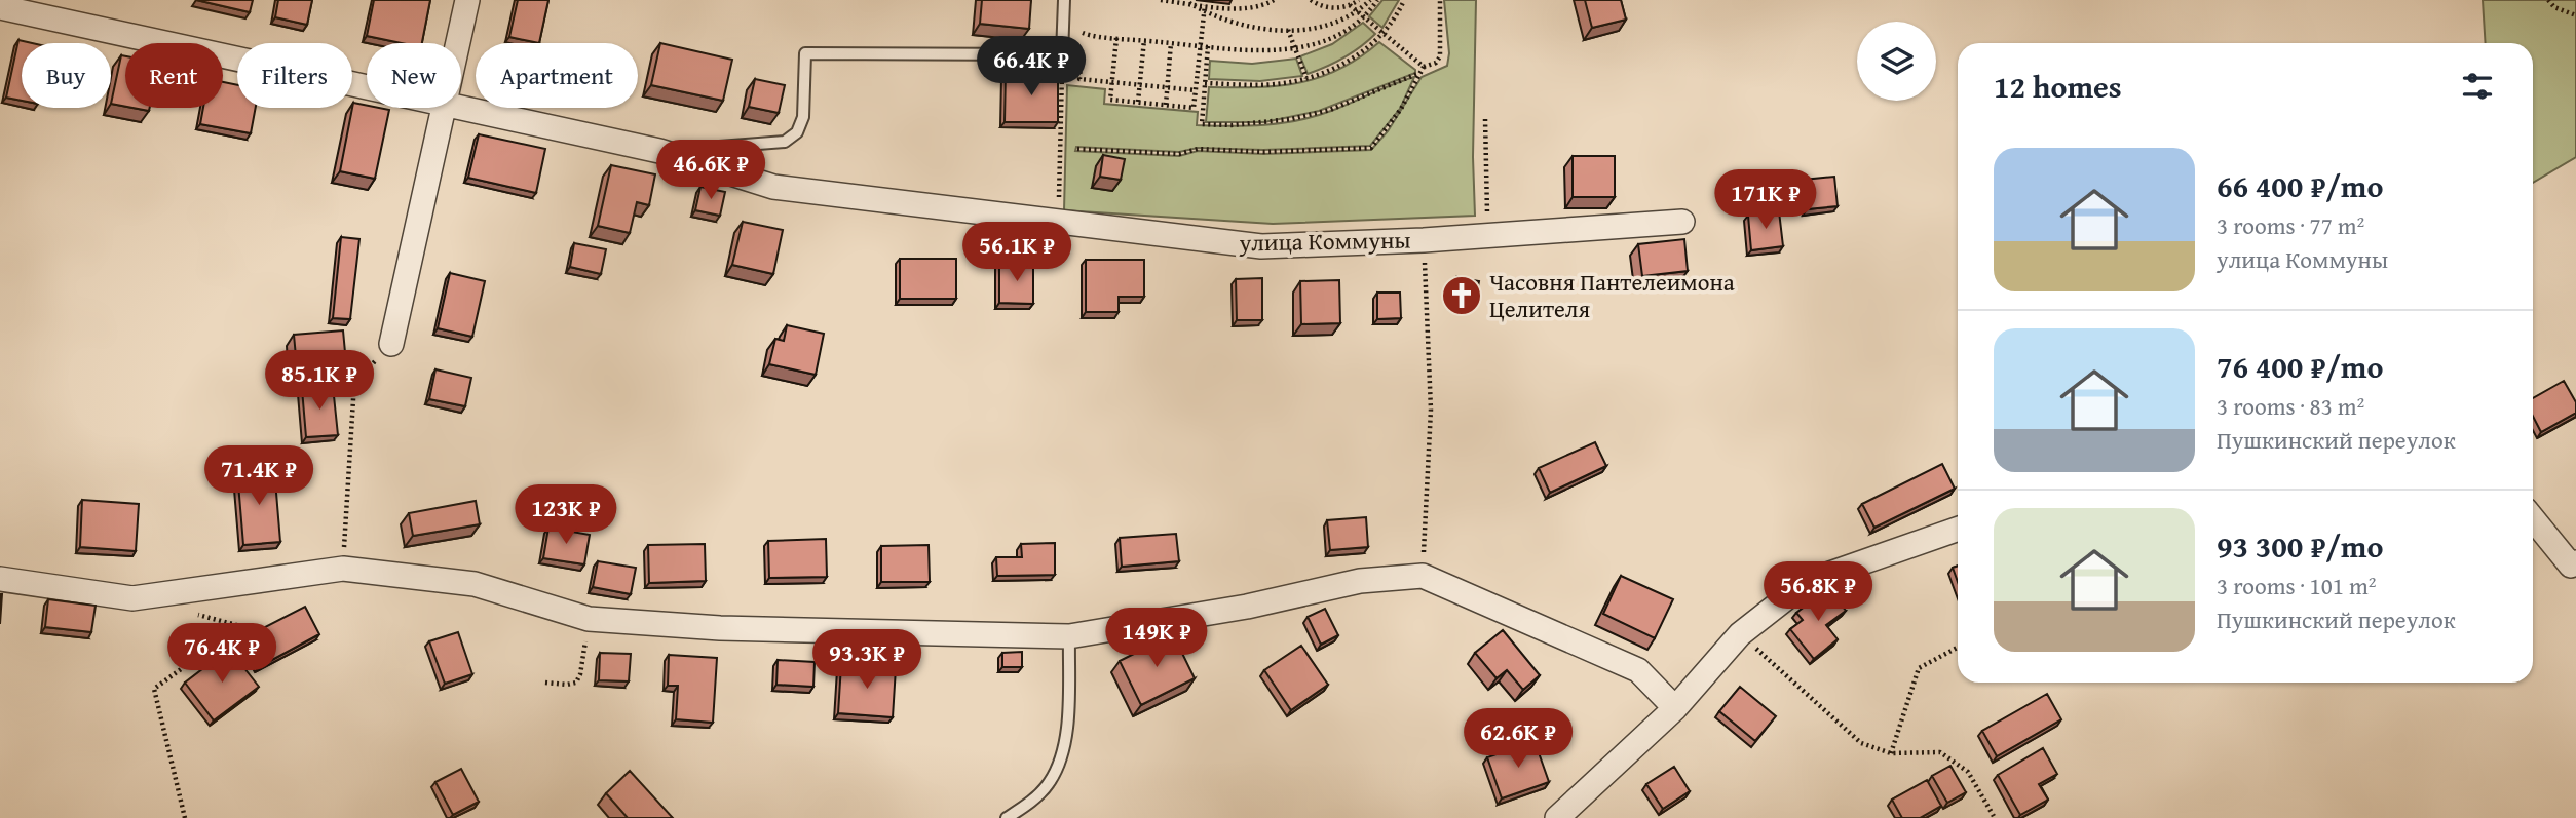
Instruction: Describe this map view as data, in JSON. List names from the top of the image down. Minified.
{"streets":{"street":["улица Коммуны"]},"places":{"church":["Часовня Пантелеимона Целителя"]},"page":{"price":["66.4K ₽","46.6K ₽","171K ₽","56.1K ₽","85.1K ₽","71.4K ₽","123K ₽","56.8K ₽","149K ₽","76.4K ₽","93.3K ₽","62.6K ₽"],"chip":["Buy","Rent","Filters","New","Apartment"],"heading":"12 homes","list":[{"name":"66 400 ₽/mo","note":"3 rooms · 77 m² · улица Коммуны"},{"name":"76 400 ₽/mo","note":"3 rooms · 83 m² · Пушкинский переулок"},{"name":"93 300 ₽/mo","note":"3 rooms · 101 m² · Пушкинский переулок"}]}}
